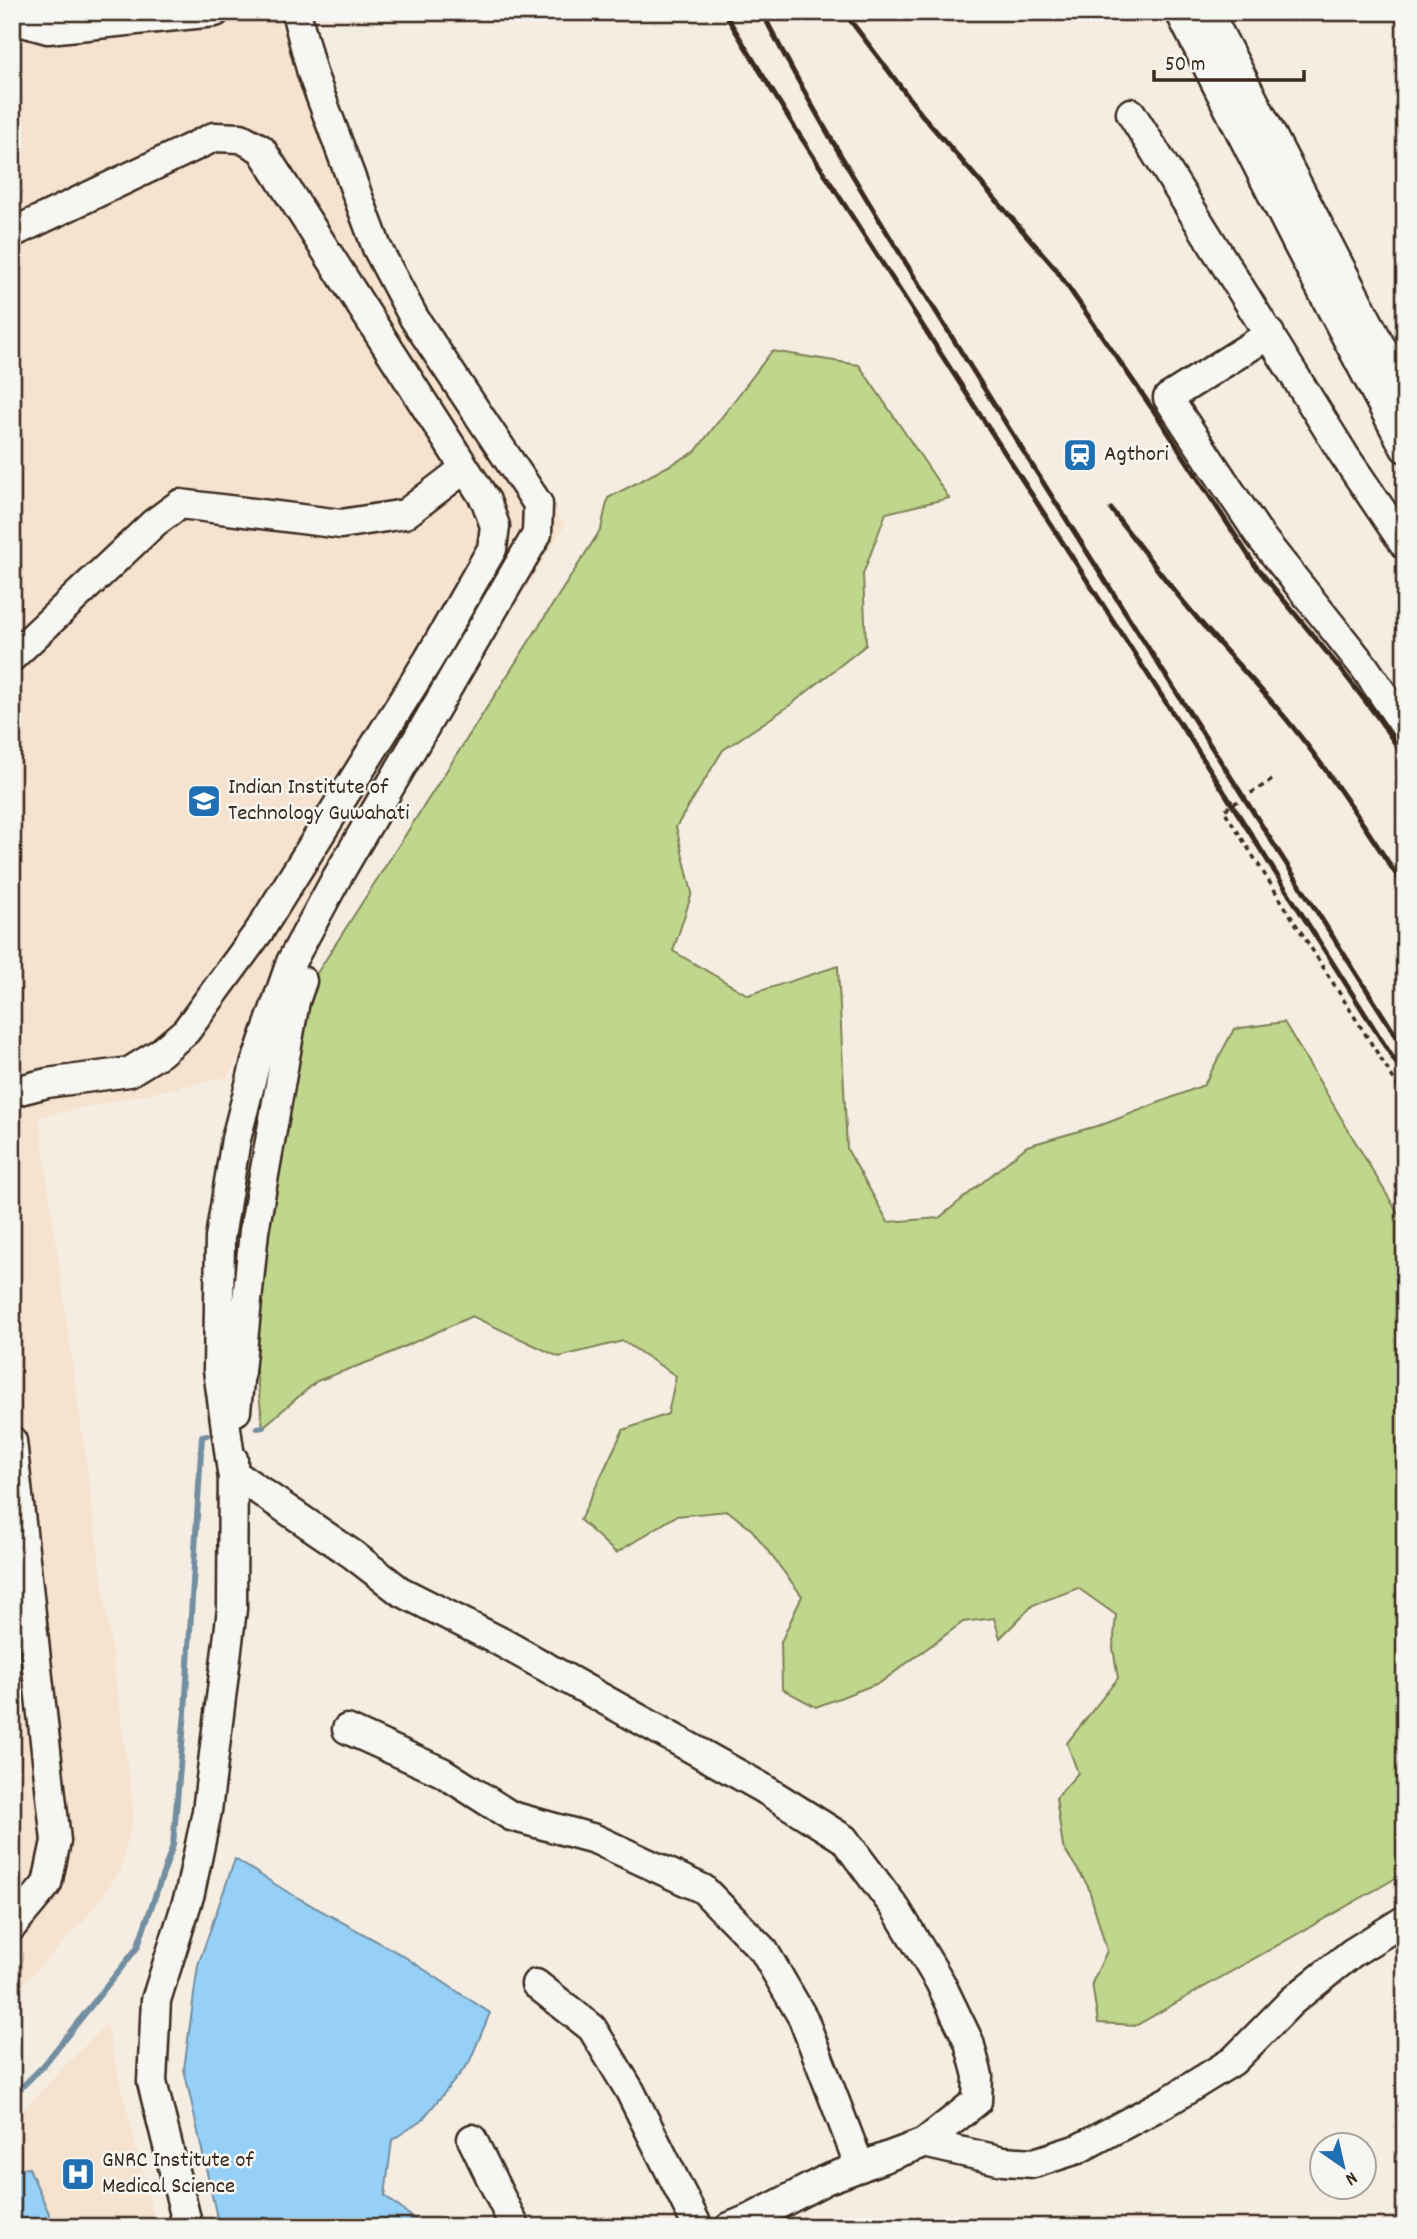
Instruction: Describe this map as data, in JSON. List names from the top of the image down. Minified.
{"places":{"station":["Agthori"],"school or university":["Indian Institute of Technology Guwahati"],"hospital":["GNRC Institute of Medical Science"]},"scale_bar":"50 m","north":"bottom right"}
